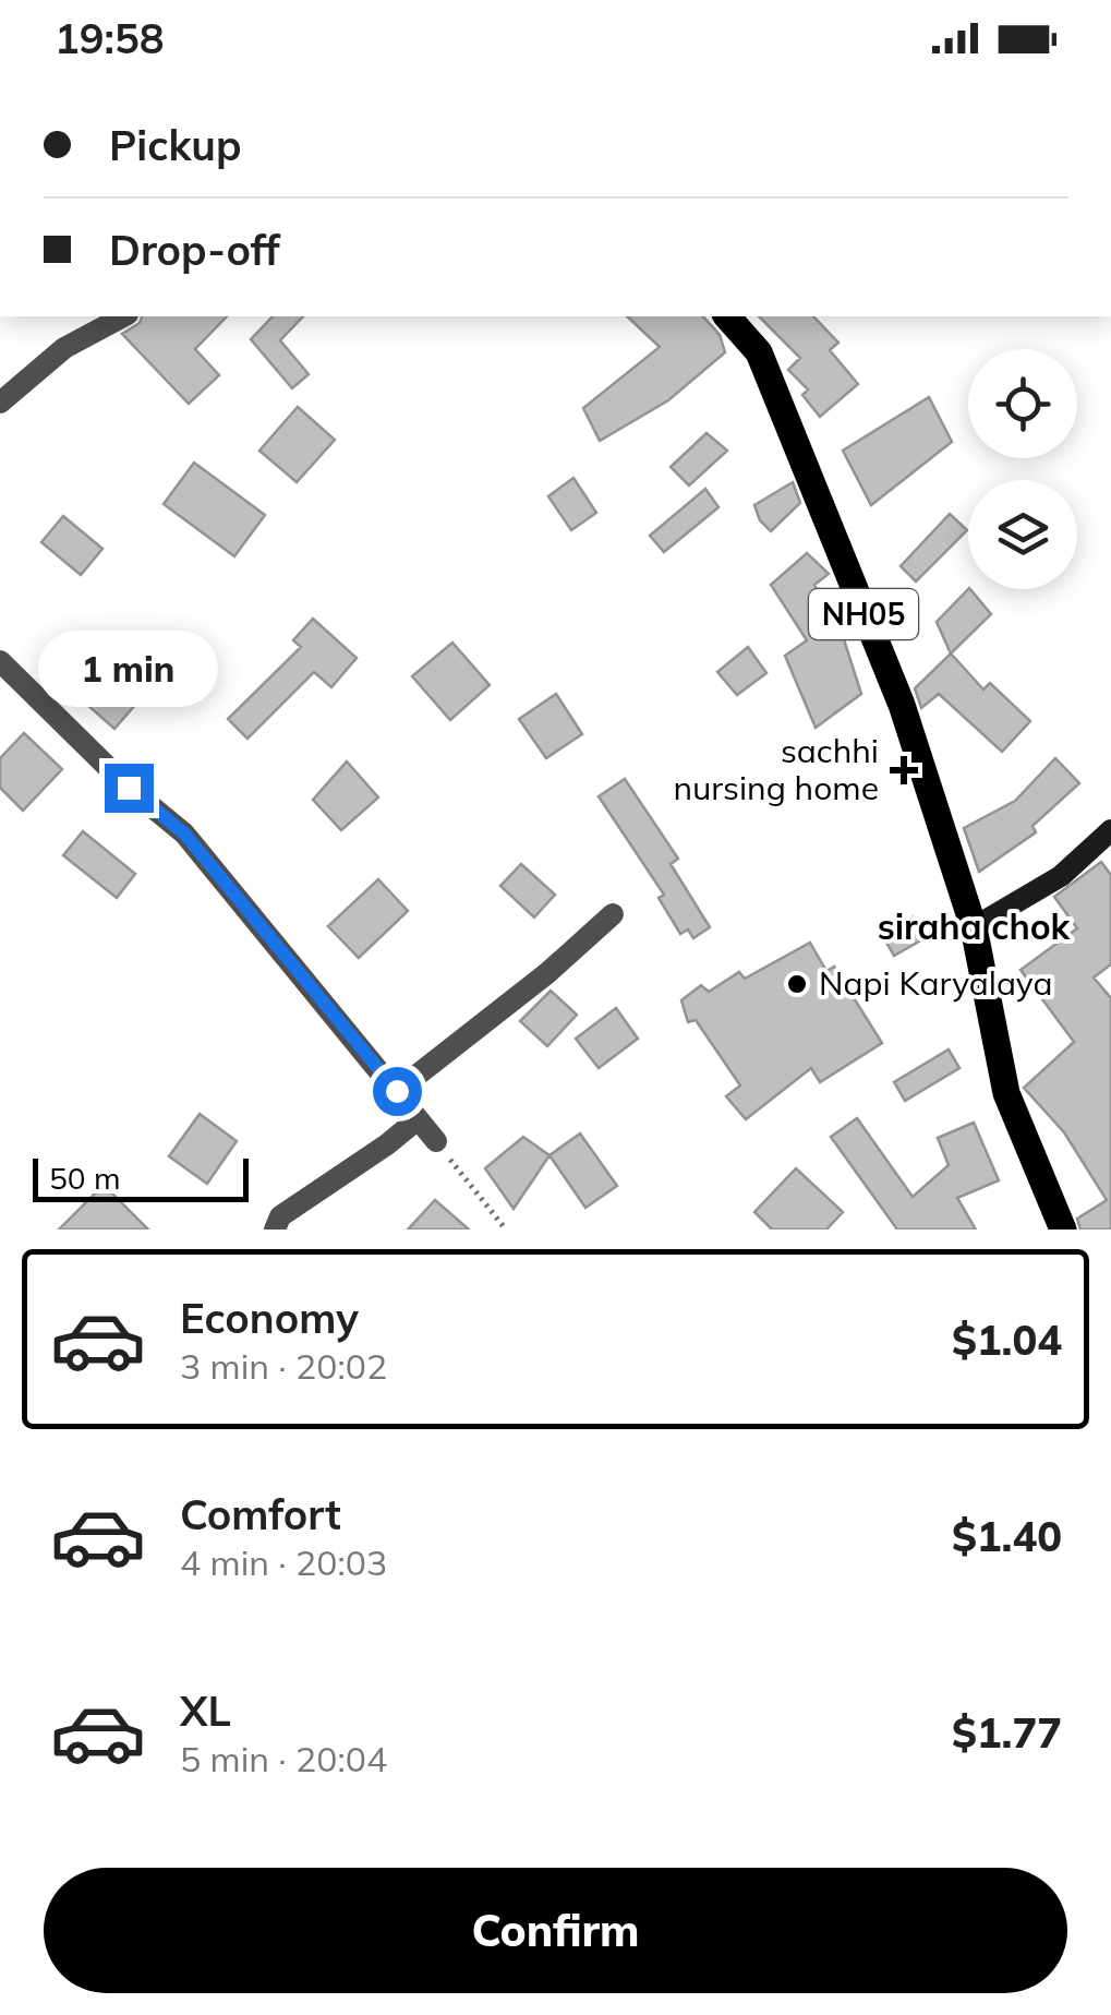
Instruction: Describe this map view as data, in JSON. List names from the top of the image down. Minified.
{"streets":{"main road":["NH05"]},"districts":["siraha chok"],"places":{"health":["sachhi nursing home"],"other":["Napi Karyalaya"]},"scale_bar":"50 m","page":{"status":"19:58","banner":["Pickup","Drop-off"],"bubble":"1 min","scale":"50 m","list":[{"name":"Economy","note":"3 min · 20:02","value":"$1.04"},{"name":"Comfort","note":"4 min · 20:03","value":"$1.40"},{"name":"XL","note":"5 min · 20:04","value":"$1.77"}],"buttons":"Confirm"}}
